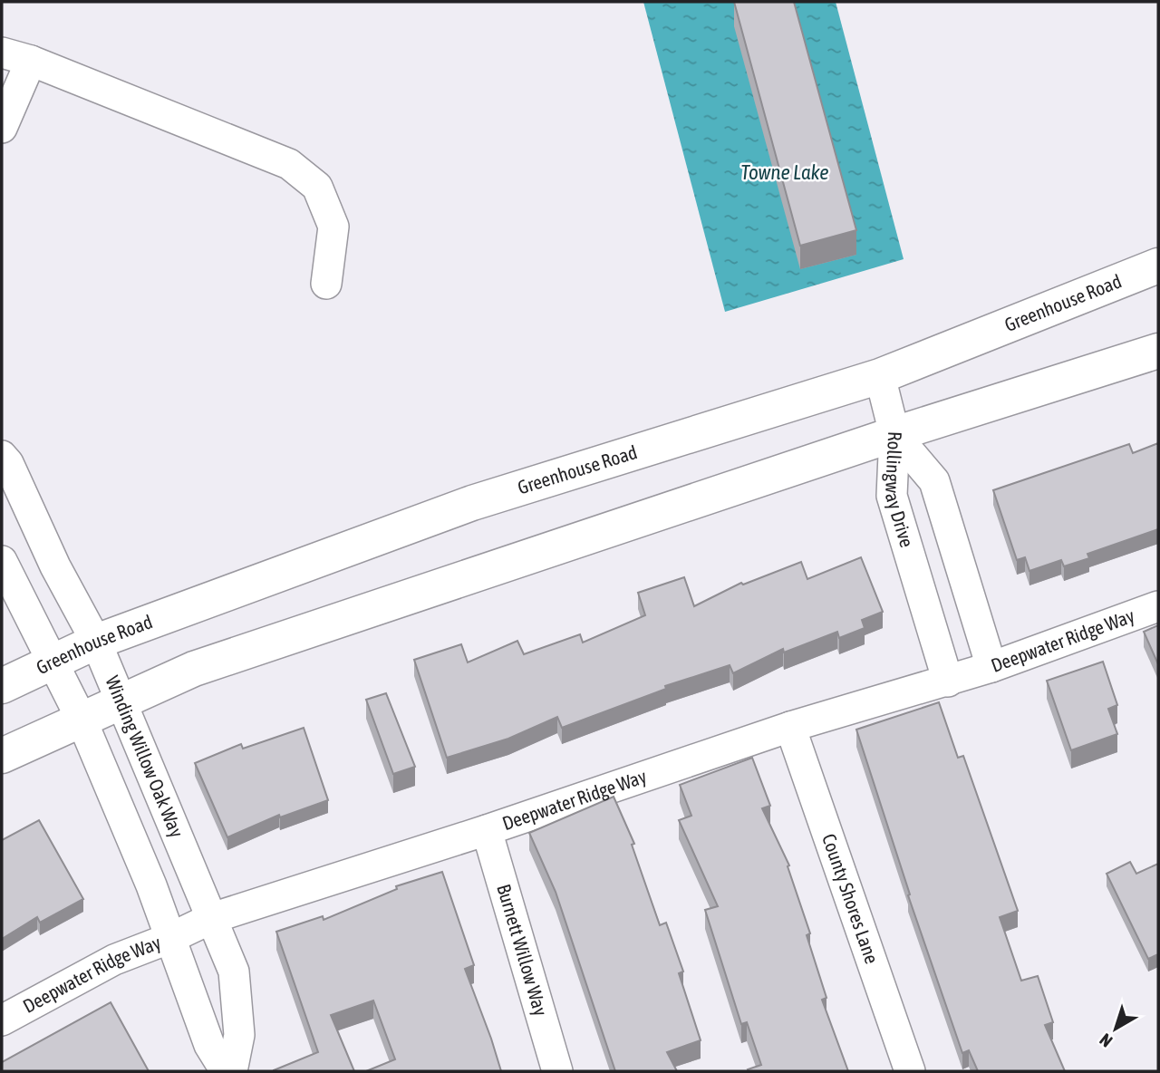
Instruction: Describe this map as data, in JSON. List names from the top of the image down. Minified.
{"streets":{"street":["Greenhouse Road","Rollingway Drive","Deepwater Ridge Way","Winding Willow Oak Way","County Shores Lane","Burnett Willow Way"]},"crossings":[["Greenhouse Road","Winding Willow Oak Way"],["Rollingway Drive","Deepwater Ridge Way"],["Deepwater Ridge Way","Winding Willow Oak Way"],["Deepwater Ridge Way","County Shores Lane"],["Deepwater Ridge Way","Burnett Willow Way"]],"water":["Towne Lake"],"north":"bottom left"}
